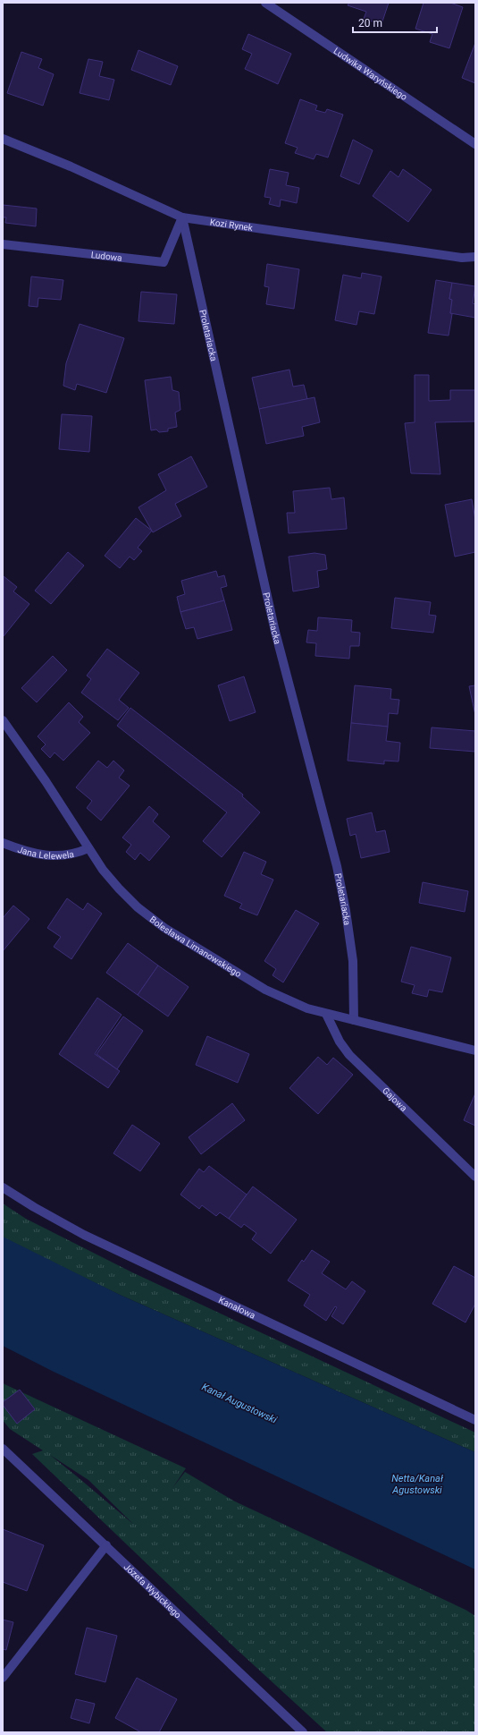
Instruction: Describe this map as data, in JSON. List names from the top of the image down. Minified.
{"streets":{"street":["Ludwika Waryńskiego","Kozi Rynek","Ludowa","Proletariacka","Jana Lelewela","Bolesława Limanowskiego","Gajowa","Kanałowa","Józefa Wybickiego"]},"crossings":[["Kozi Rynek","Ludowa"],["Kozi Rynek","Proletariacka"],["Ludowa","Proletariacka"],["Proletariacka","Bolesława Limanowskiego"],["Jana Lelewela","Bolesława Limanowskiego"],["Bolesława Limanowskiego","Gajowa"]],"water":["Kanał Augustowski","Netta/Kanał Agustowski"],"scale_bar":"20 m"}
